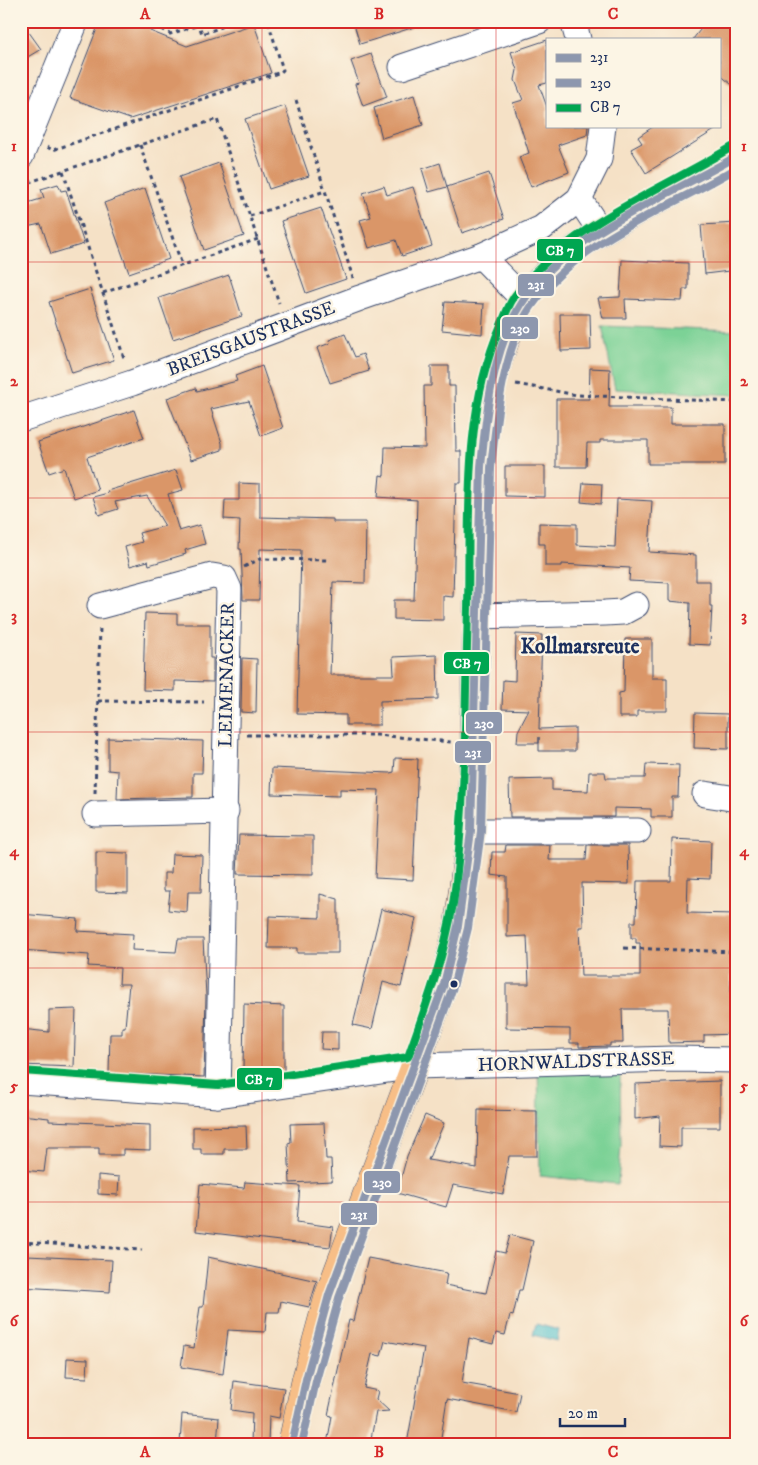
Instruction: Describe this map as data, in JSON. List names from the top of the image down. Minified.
{"streets":{"street":["BREISGAUSTRASSE","LEIMENACKER","HORNWALDSTRASSE"]},"crossings":[["LEIMENACKER","HORNWALDSTRASSE"]],"districts":["Kollmarsreute"],"lines":["transit line 231","transit line 230"],"legend":["231","230","CB 7"],"scale_bar":"20 m","grid":{"columns":["A","B","C"],"rows":["1","2","3","4","5","6"]}}
